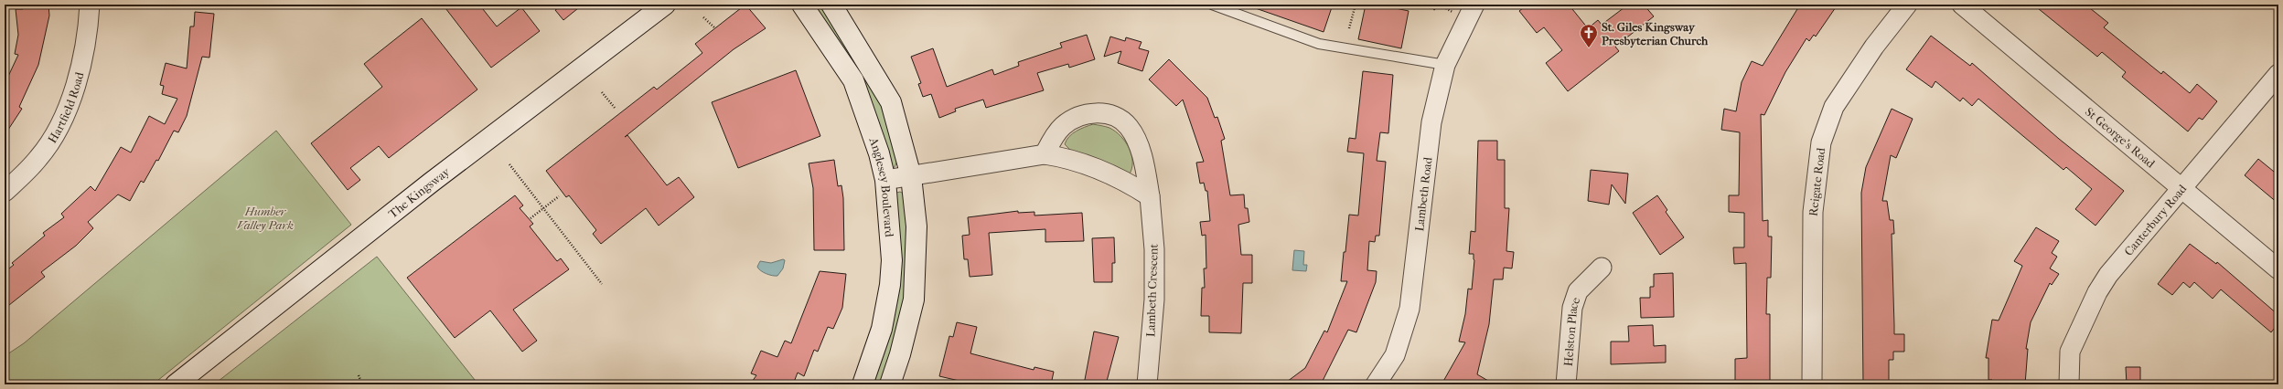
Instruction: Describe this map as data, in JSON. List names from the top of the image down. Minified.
{"streets":{"street":["Hartfield Road","St George's Road","Reigate Road","Anglesey Boulevard","The Kingsway","Lambeth Road","Canterbury Road","Lambeth Crescent","Helston Place"]},"crossings":[["St George's Road","Canterbury Road"]],"parks":["Humber Valley Park"],"places":{"church":["St. Giles Kingsway Presbyterian Church"]}}
